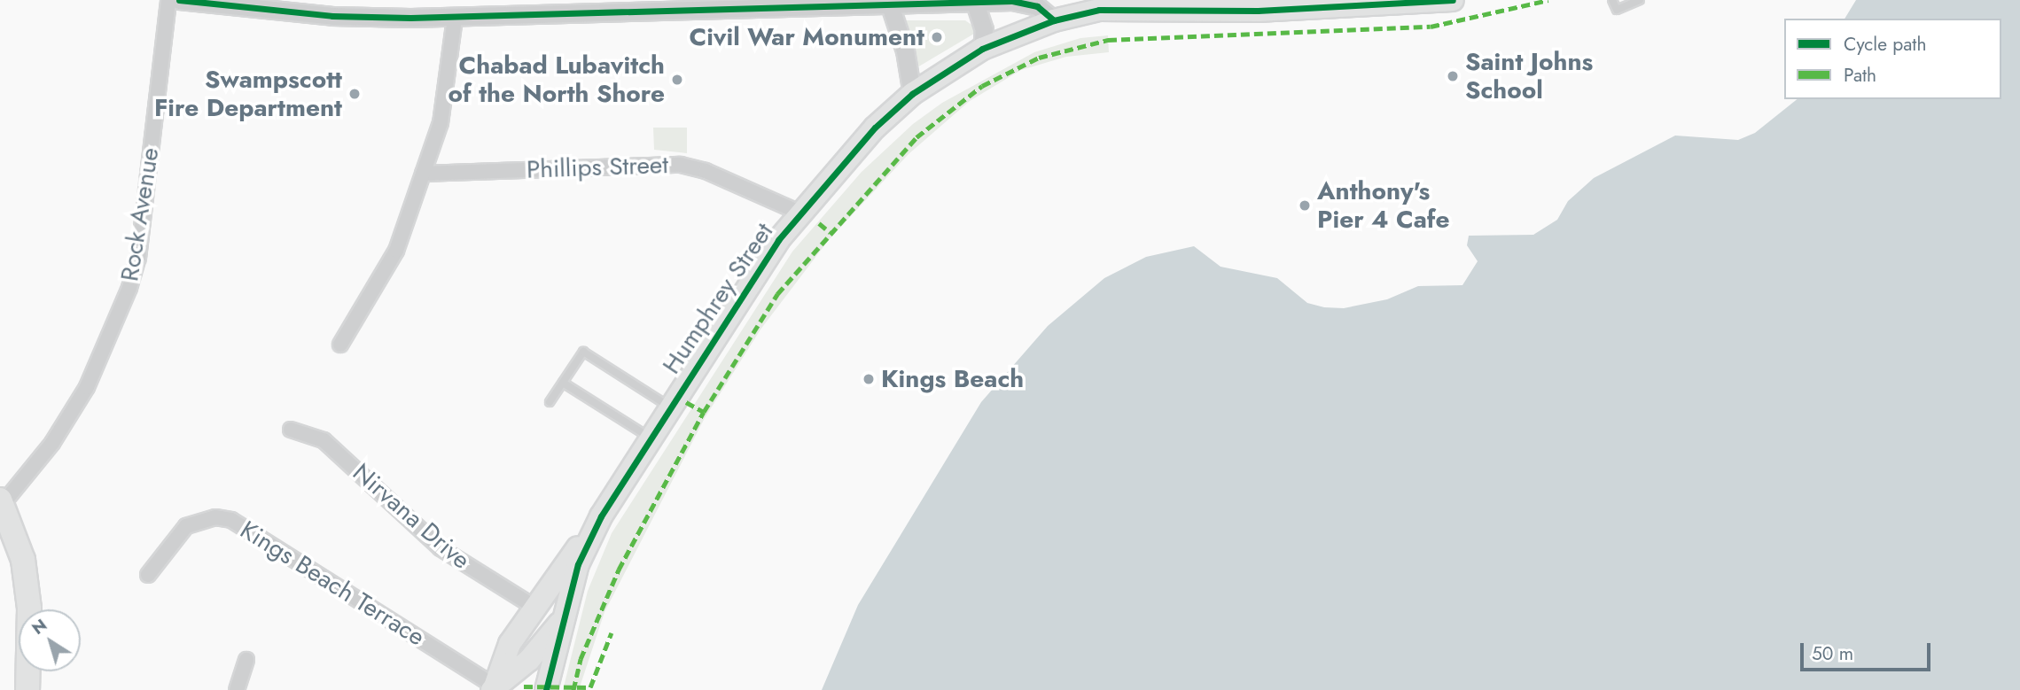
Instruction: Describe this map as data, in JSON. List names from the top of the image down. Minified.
{"streets":{"main road":["Humphrey Street"],"street":["Phillips Street","Rock Avenue","Nirvana Drive","Kings Beach Terrace"]},"crossings":[["Phillips Street","Humphrey Street"],["Humphrey Street","Nirvana Drive"],["Humphrey Street","Kings Beach Terrace"]],"places":["Civil War Monument","Saint Johns School","Chabad Lubavitch of the North Shore","Swampscott Fire Department","Anthony's Pier 4 Cafe","Kings Beach"],"legend":["Cycle path","Path"],"scale_bar":"50 m","north":"top left"}
